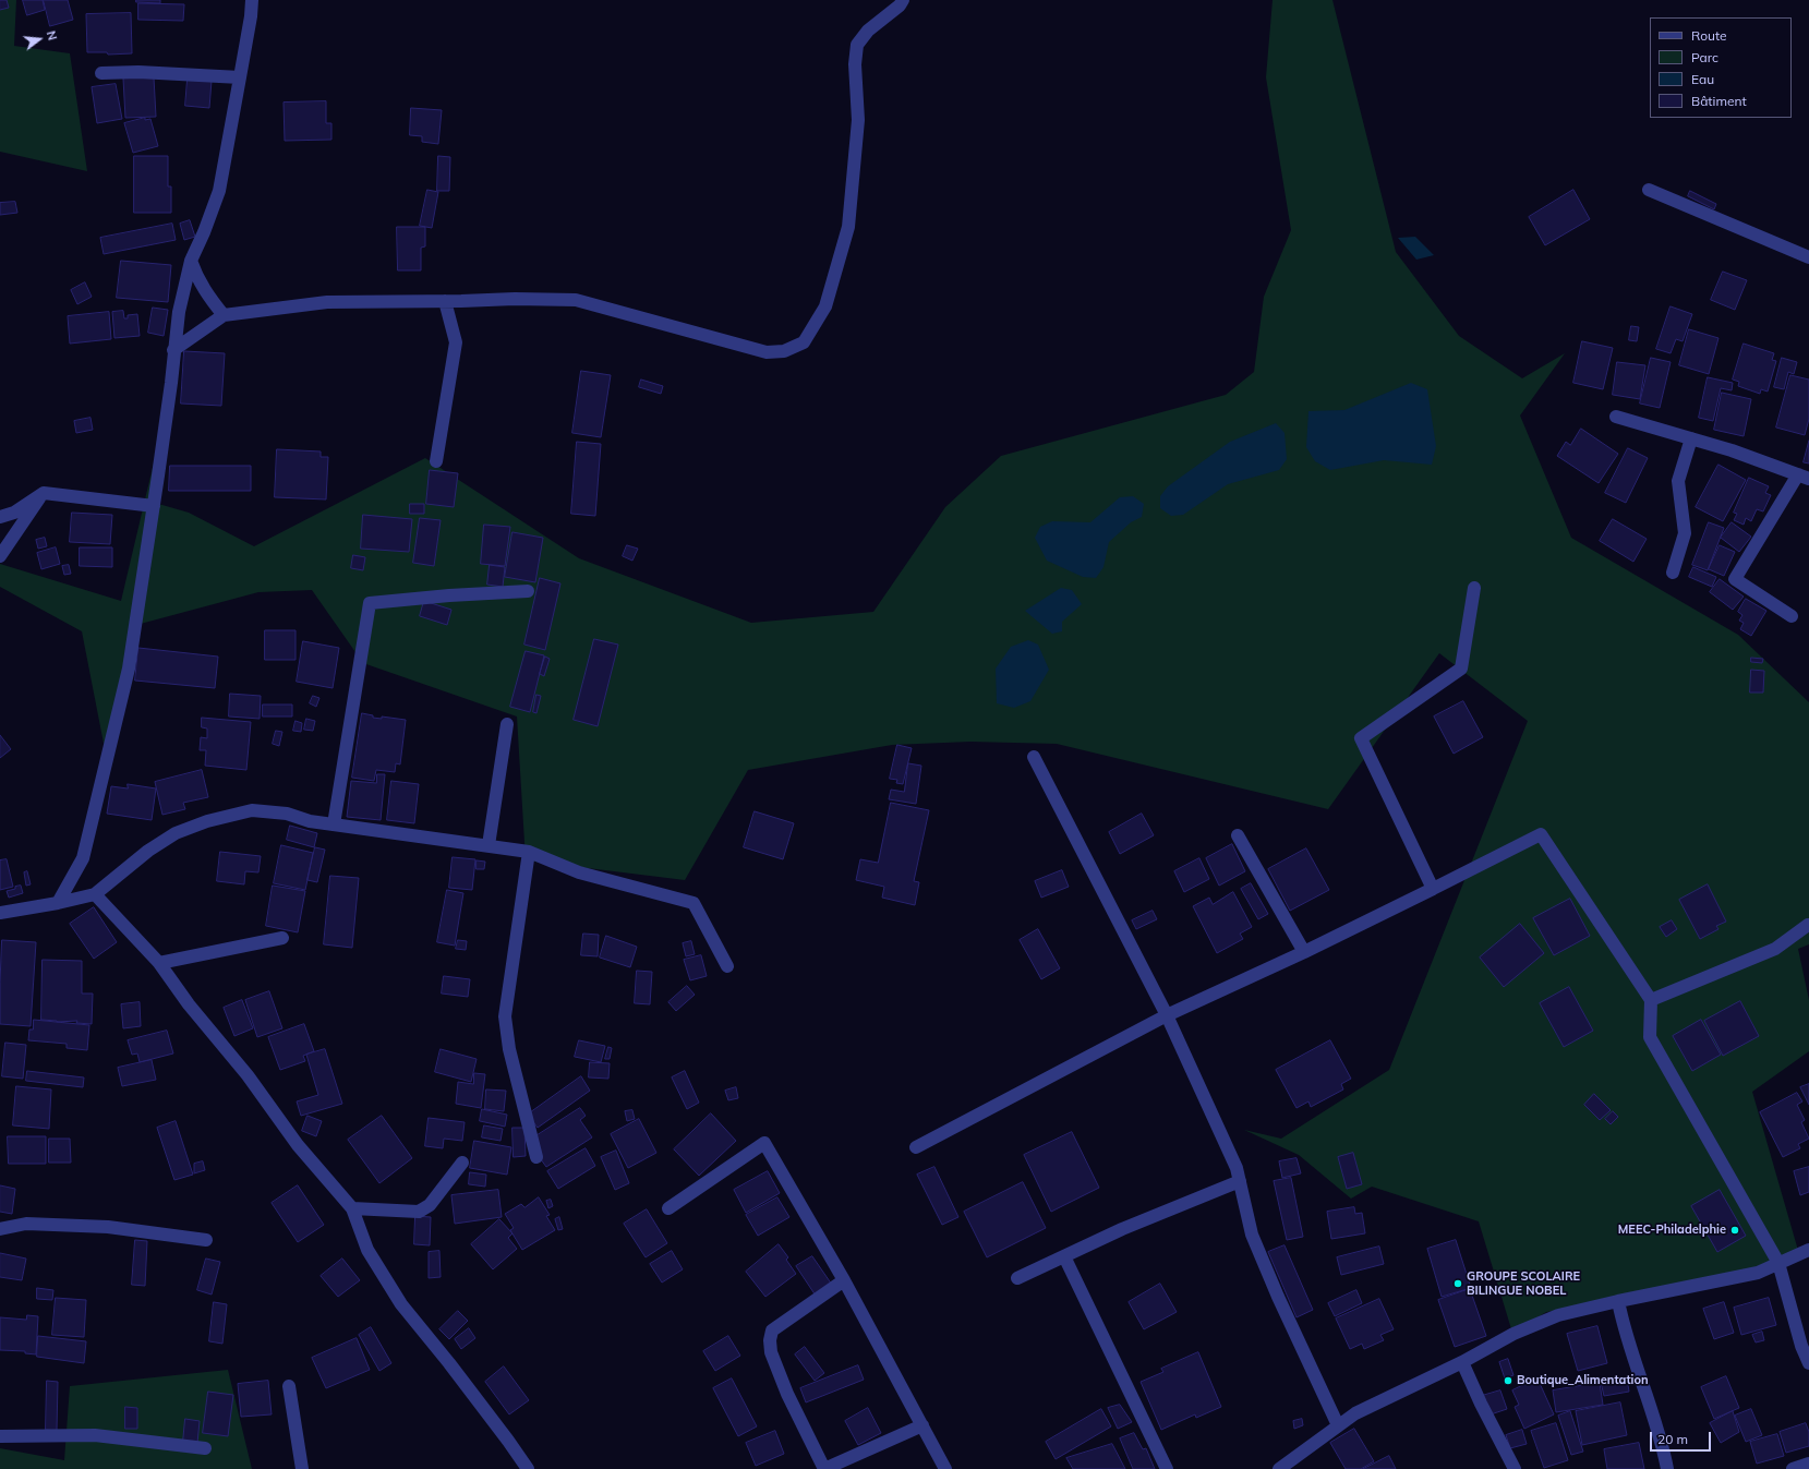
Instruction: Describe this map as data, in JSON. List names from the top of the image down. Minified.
{"places":["MEEC-Philadelphie","GROUPE SCOLAIRE BILINGUE NOBEL","Boutique_Alimentation"],"legend":["Route","Parc","Eau","Bâtiment"],"scale_bar":"20 m","north":"right"}
